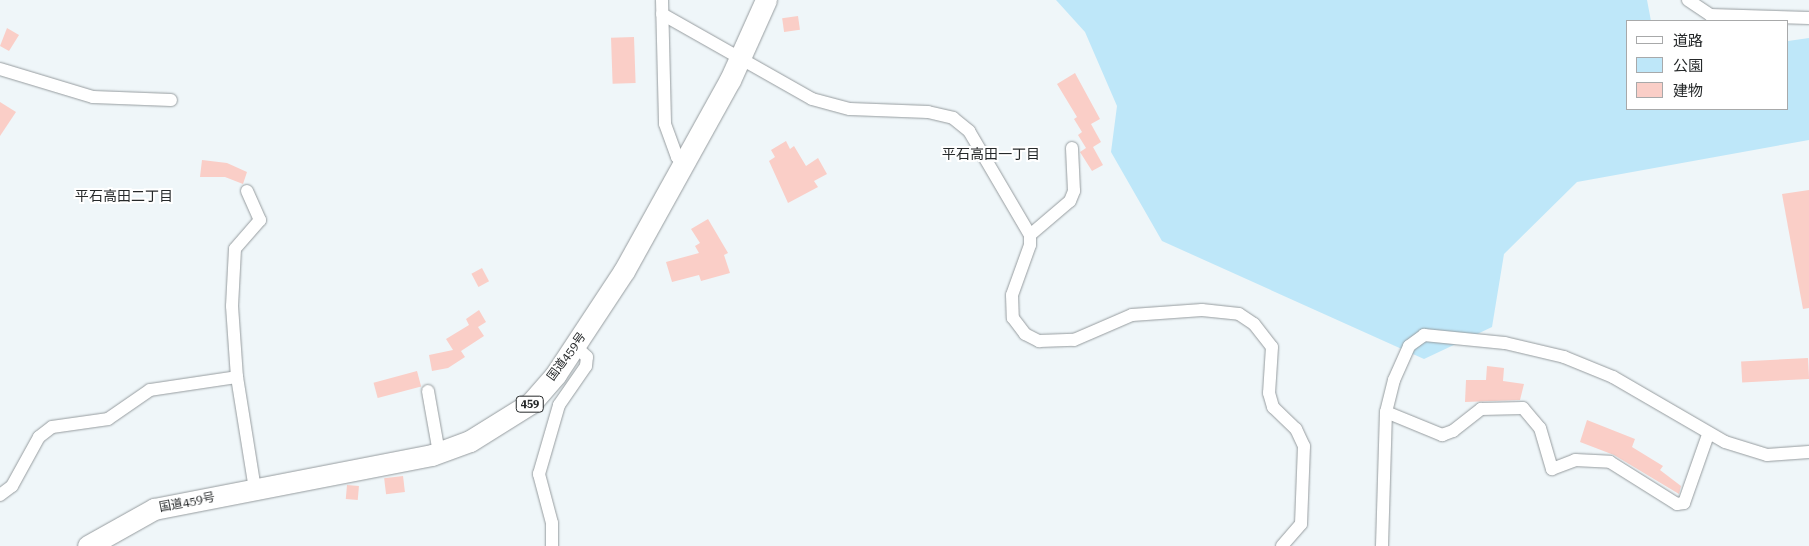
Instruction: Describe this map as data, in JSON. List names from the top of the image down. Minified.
{"streets":{"highway":["国道459号","459"]},"districts":["平石高田一丁目","平石高田二丁目"],"legend":["道路","公園","建物"]}
